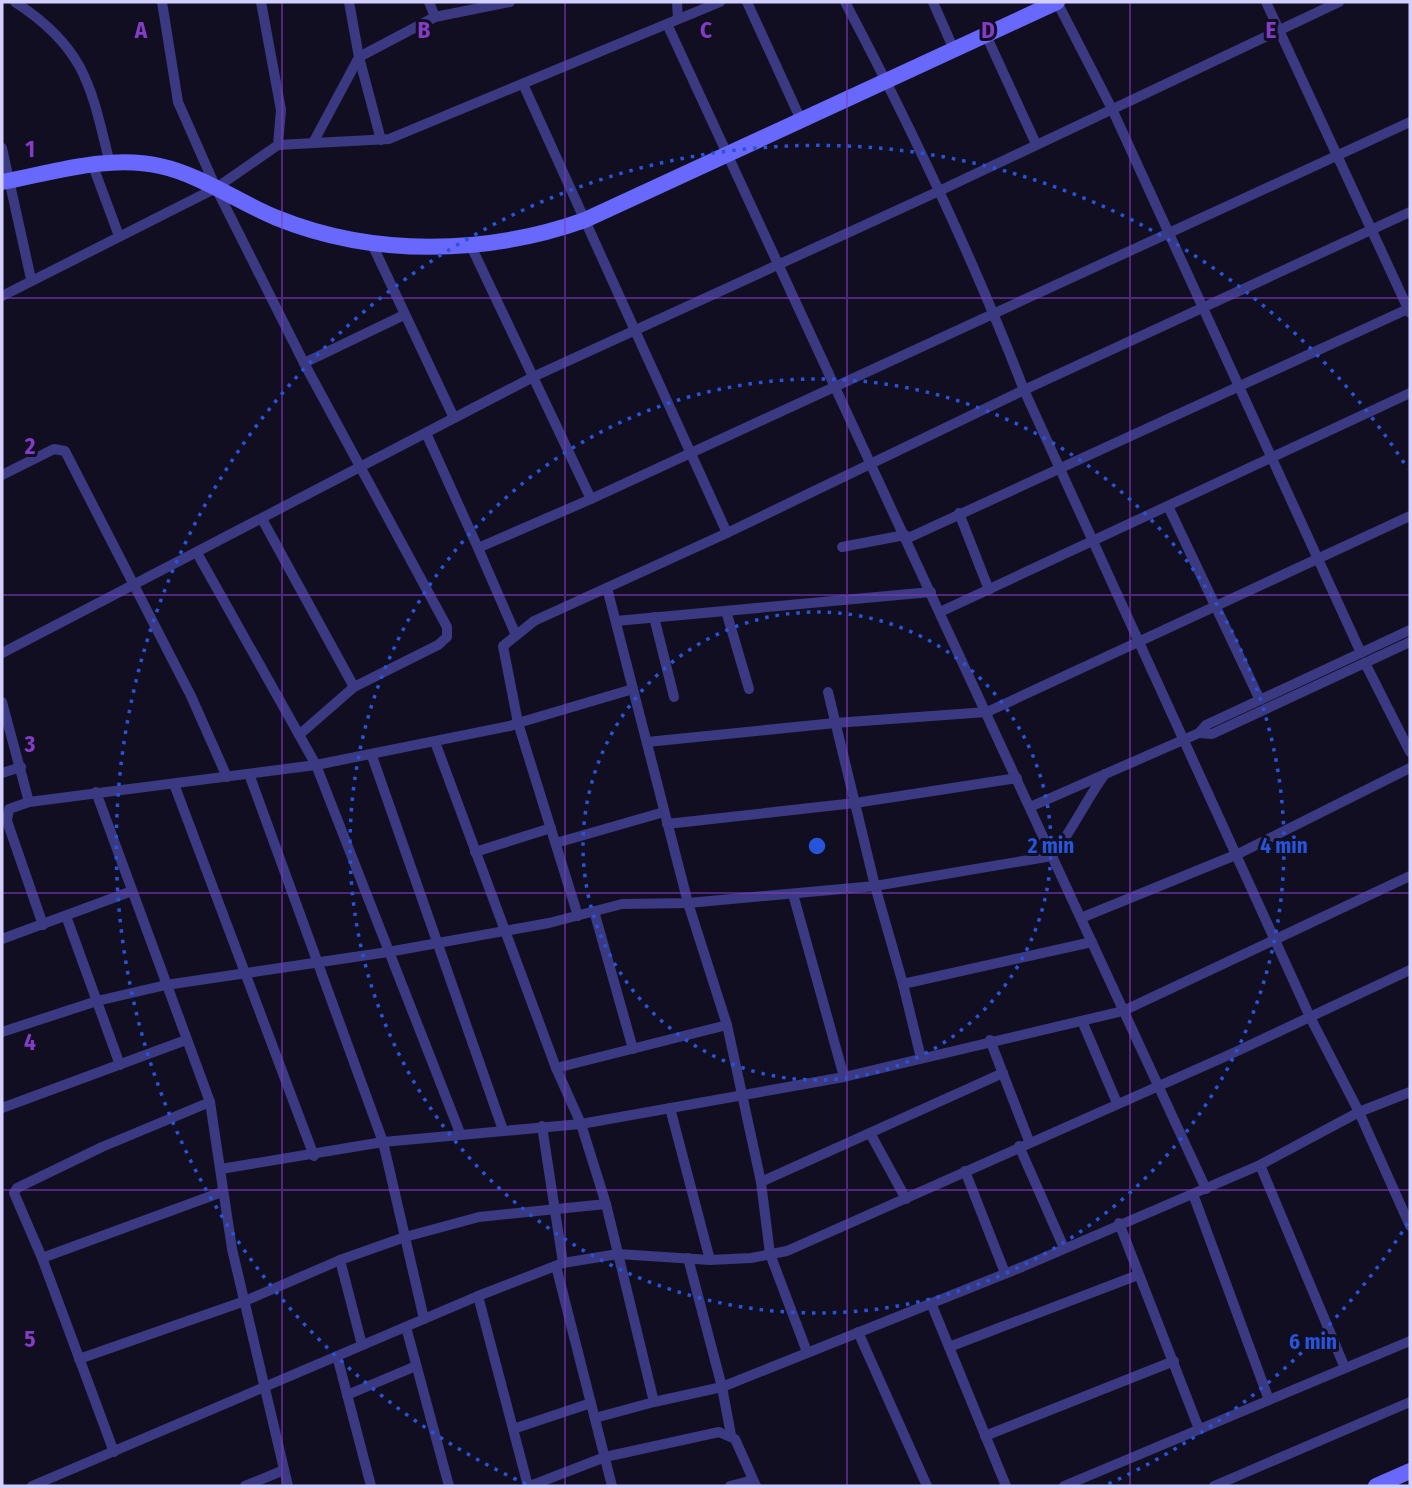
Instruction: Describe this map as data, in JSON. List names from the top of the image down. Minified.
{"grid":{"columns":["A","B","C","D","E"],"rows":["1","2","3","4","5"]},"rings":["2 min","4 min","6 min"]}
